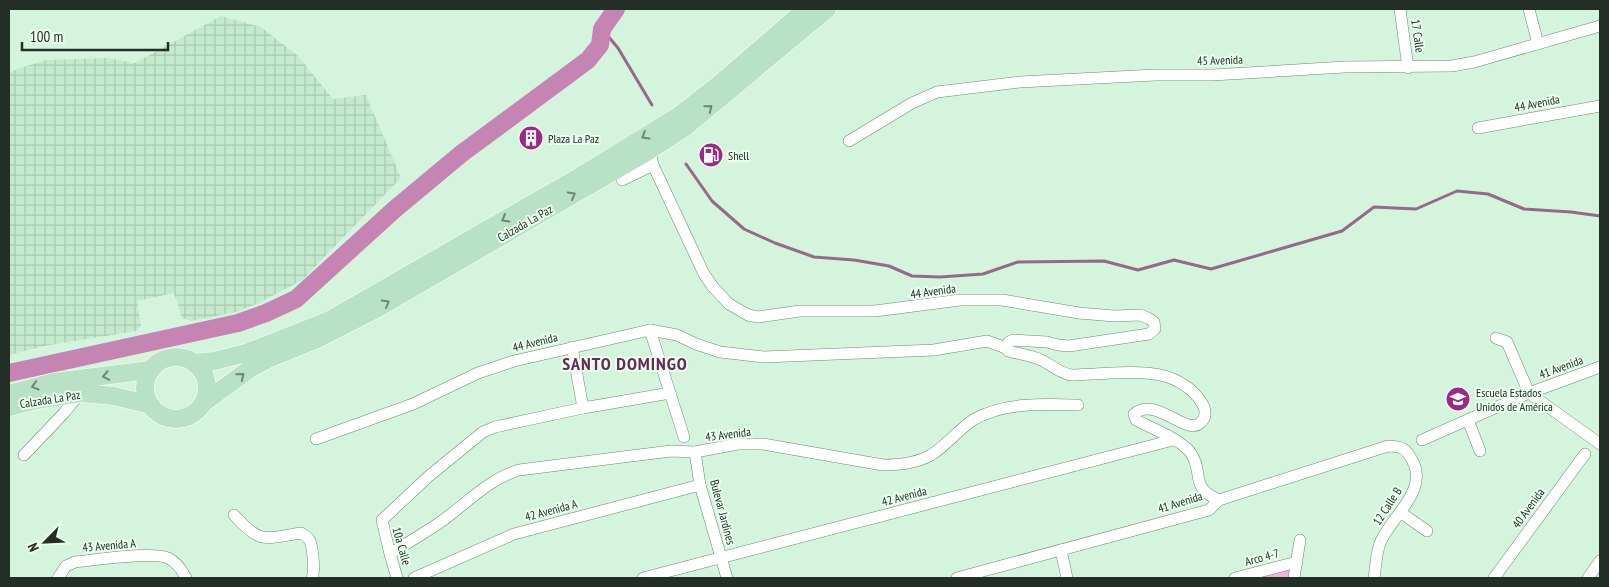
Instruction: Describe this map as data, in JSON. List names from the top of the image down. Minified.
{"streets":{"main road":["Calzada La Paz"],"street":["17 Calle","45 Avenida","44 Avenida","41 Avenida","43 Avenida","42 Avenida","12 Calle B","40 Avenida","42 Avenida A","Bulevar Jardines","43 Avenida A","10a Calle","Arco 4-7"]},"crossings":[["17 Calle","45 Avenida"],["44 Avenida","Calzada La Paz"],["44 Avenida","42 Avenida"],["41 Avenida","12 Calle B"],["43 Avenida","Bulevar Jardines"],["43 Avenida","10a Calle"],["42 Avenida","Bulevar Jardines"],["42 Avenida A","Bulevar Jardines"]],"districts":["SANTO DOMINGO"],"places":{"building":["Plaza La Paz"],"fuel station":["Shell"],"school or university":["Escuela Estados Unidos de América"]},"scale_bar":"100 m","north":"bottom left"}
